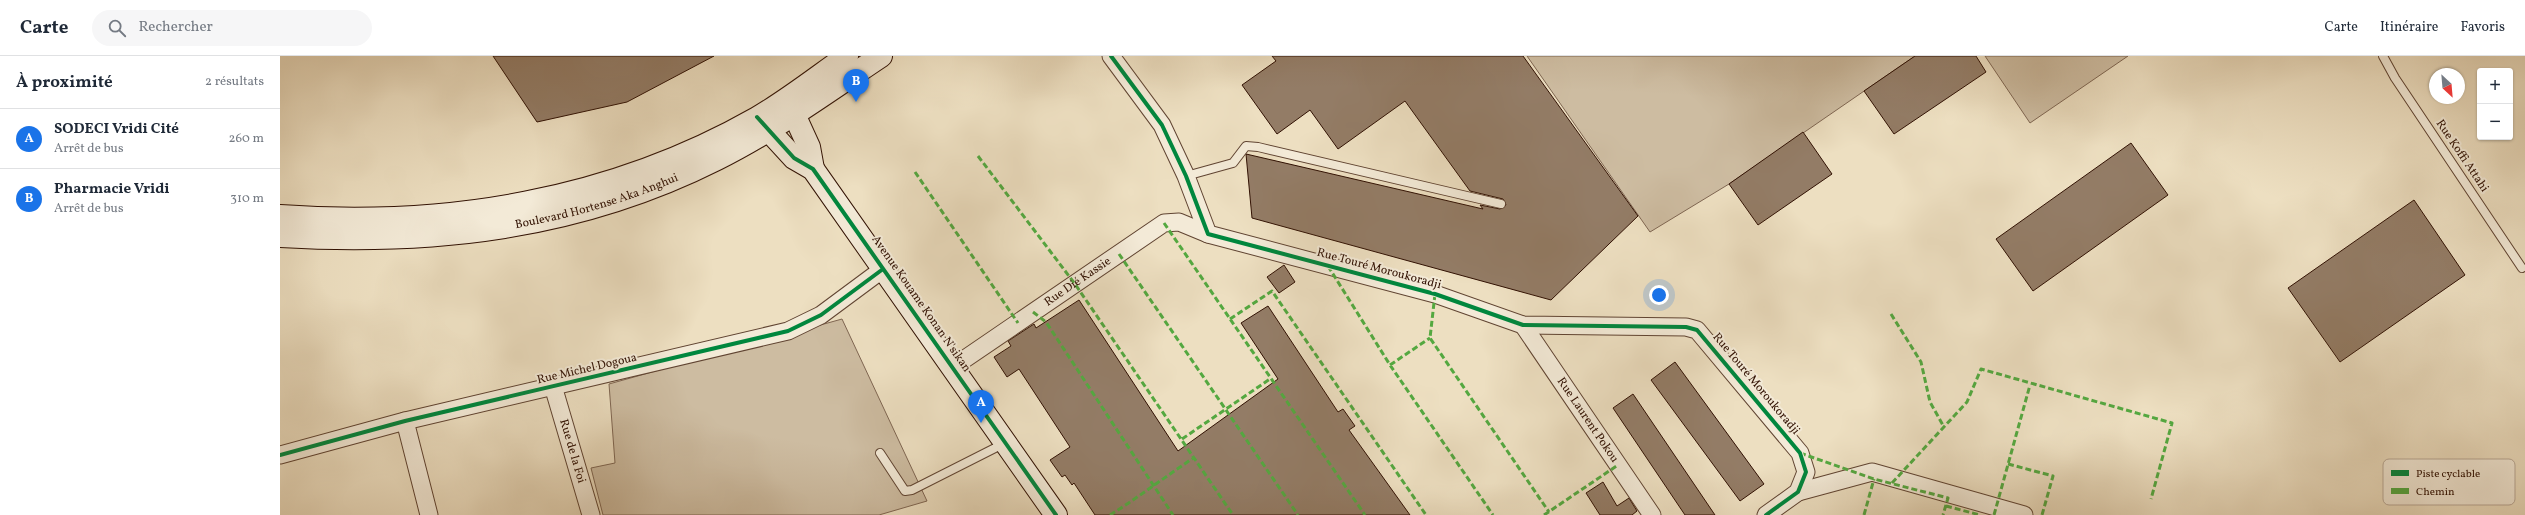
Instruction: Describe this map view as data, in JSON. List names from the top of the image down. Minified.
{"streets":{"main road":["Boulevard Hortense Aka Anghui","Avenue Kouame Konan N'sikan"],"street":["Rue Touré Moroukoradji","Rue Dié Kassie","Rue Michel Dogoua","Rue Laurent Pokou","Rue de la Foi"],"lane":["Rue Koffi Attahi"]},"crossings":[["Boulevard Hortense Aka Anghui","Avenue Kouame Konan N'sikan"],["Rue Touré Moroukoradji","Rue Dié Kassie"],["Rue Touré Moroukoradji","Rue Laurent Pokou"],["Rue Dié Kassie","Avenue Kouame Konan N'sikan"],["Avenue Kouame Konan N'sikan","Rue Michel Dogoua"],["Rue Michel Dogoua","Rue de la Foi"]],"legend":["Piste cyclable","Chemin"],"north":"bottom right","page":{"header":"Carte","search":"Rechercher","nav":["Carte","Itinéraire","Favoris"],"heading":["À proximité","2 résultats"],"map_buttons":["+","−"],"pins":["B","A"],"list":[{"mark":"A","name":"SODECI Vridi Cité","note":"Arrêt de bus","value":"260 m"},{"mark":"B","name":"Pharmacie Vridi","note":"Arrêt de bus","value":"310 m"}]}}
